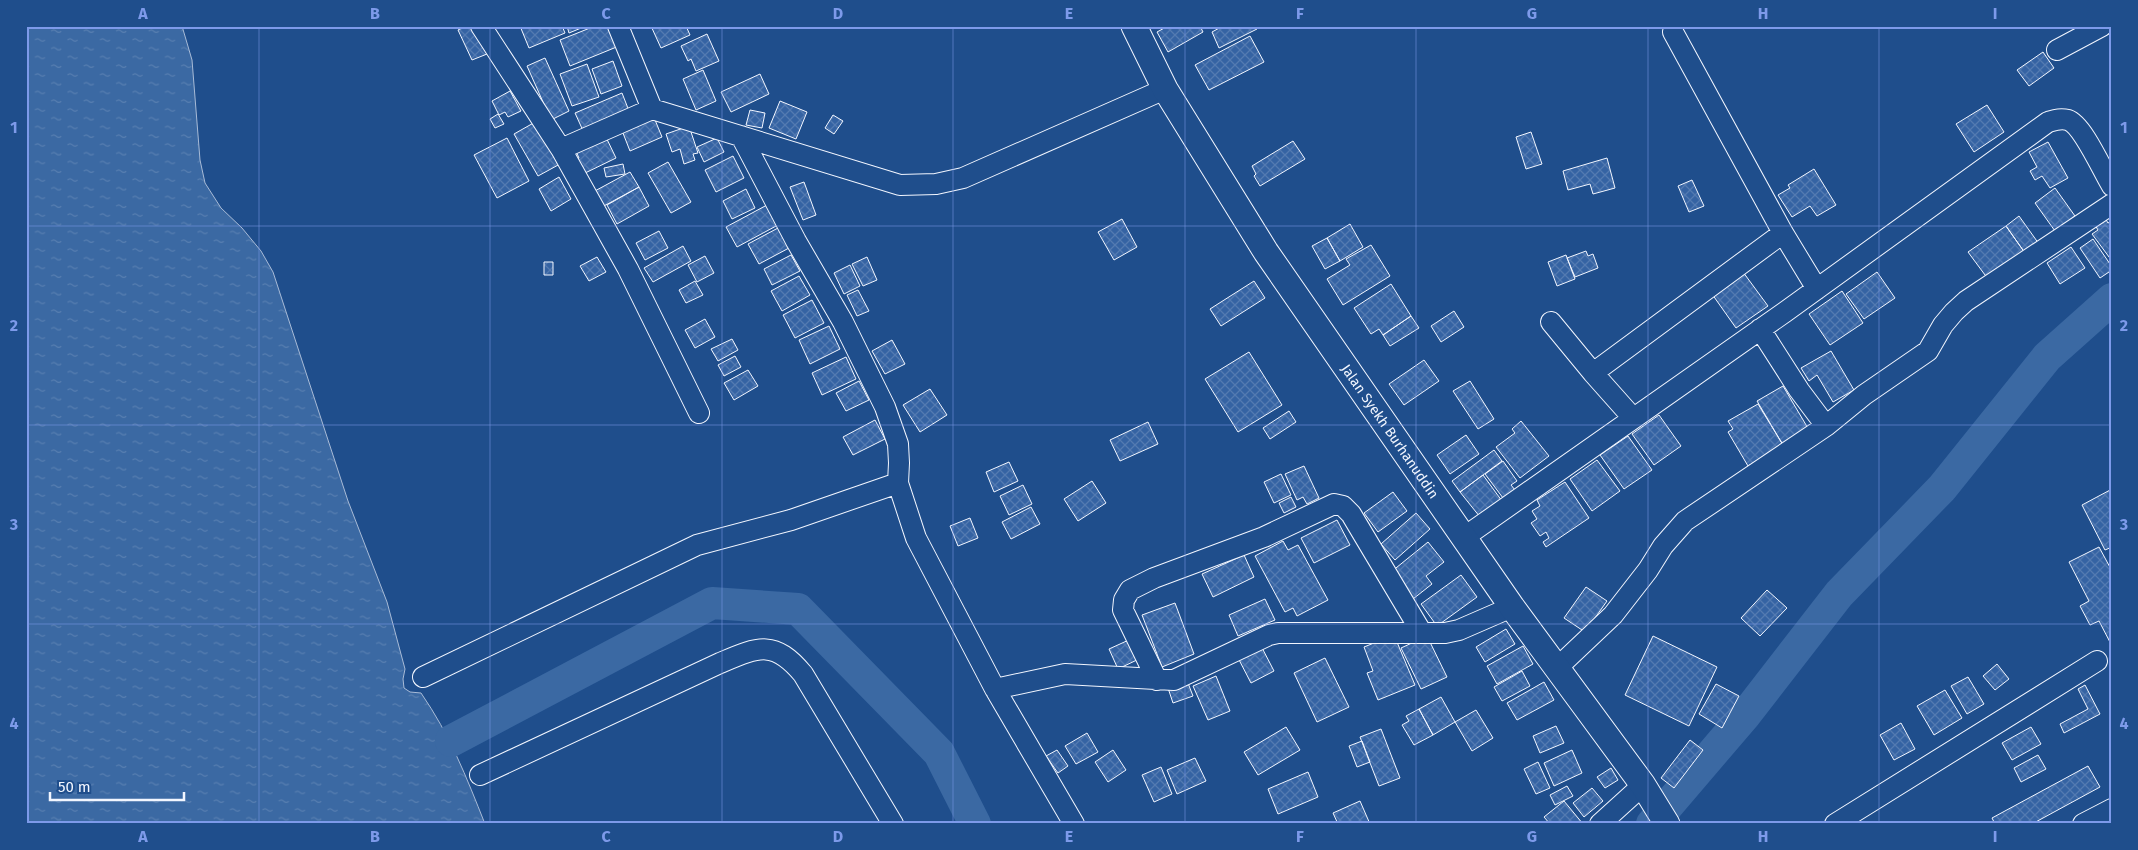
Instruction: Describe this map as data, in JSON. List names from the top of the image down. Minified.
{"streets":{"main road":["Jalan Syekh Burhanuddin"]},"scale_bar":"50 m","grid":{"columns":["A","B","C","D","E","F","G","H","I"],"rows":["1","2","3","4"]}}
